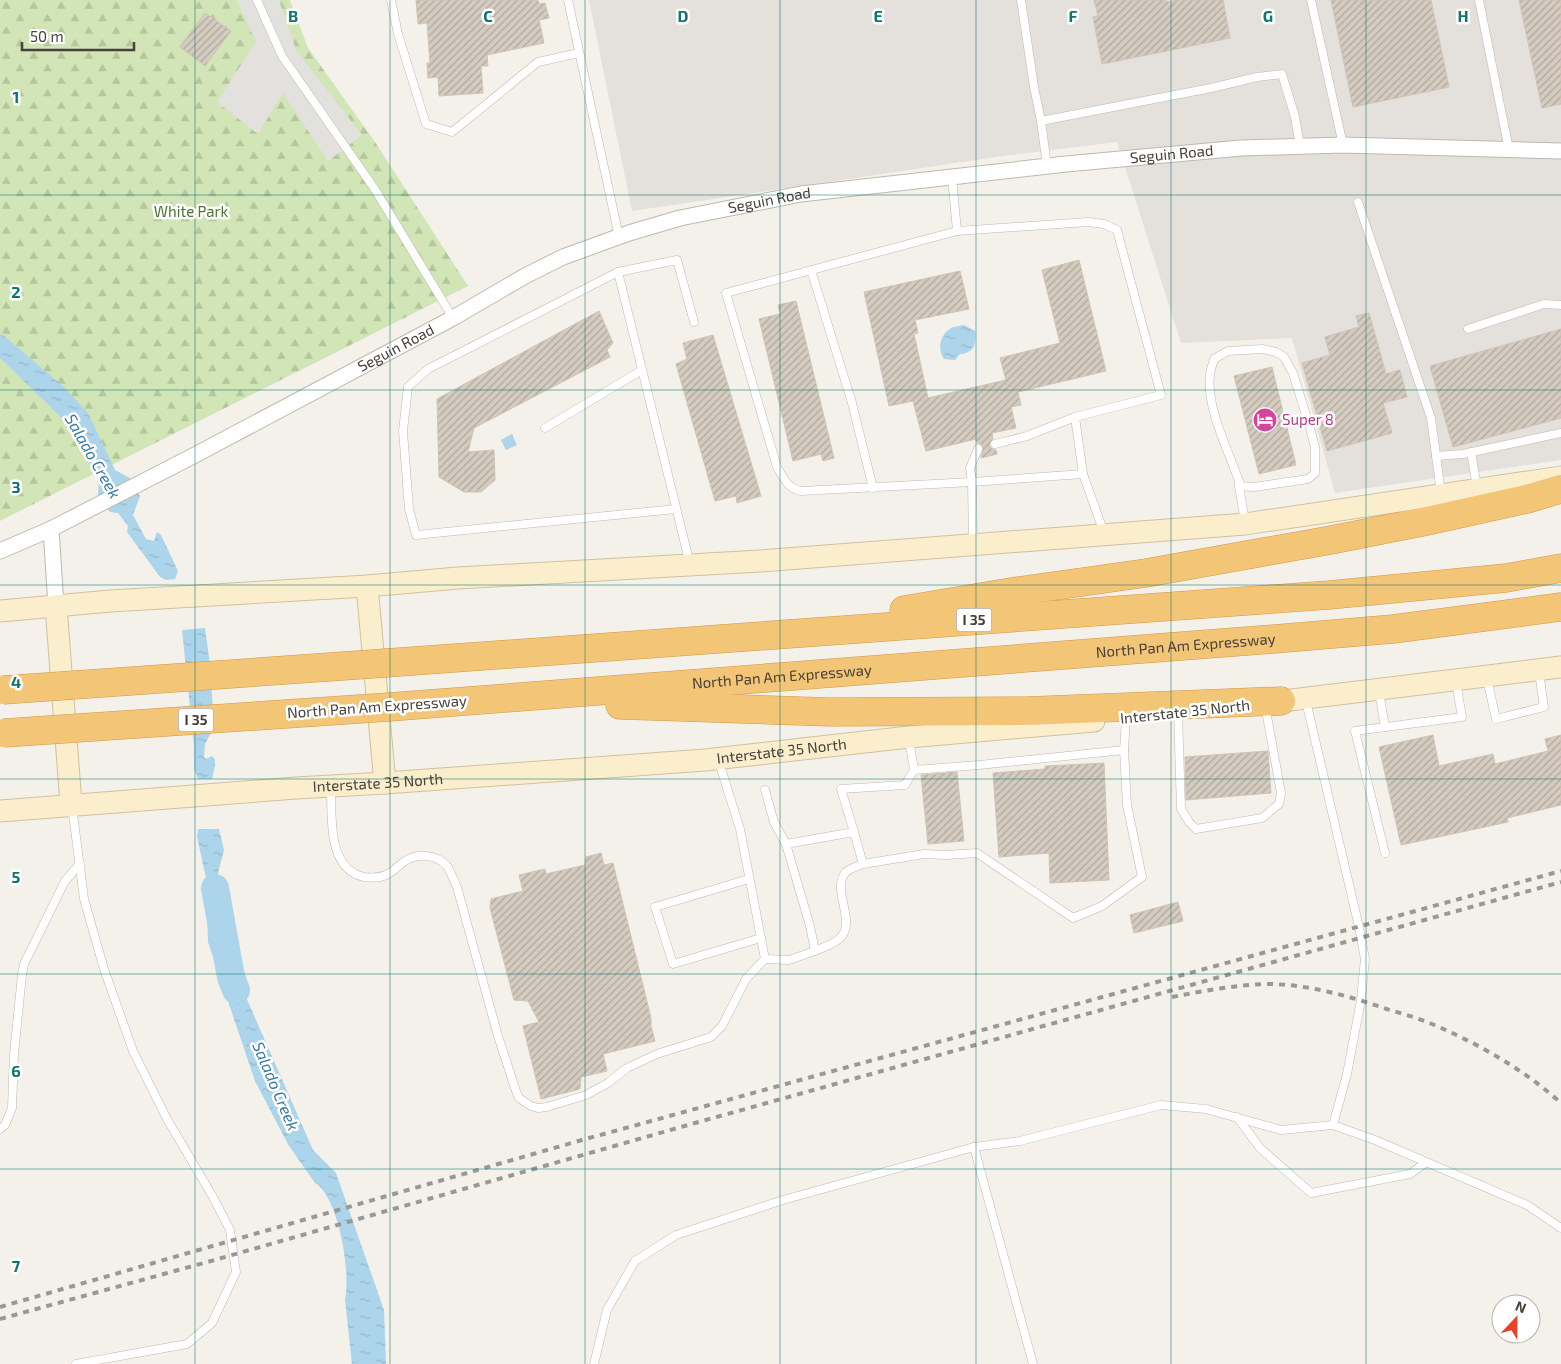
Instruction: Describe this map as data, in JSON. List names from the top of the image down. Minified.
{"streets":{"highway":["I 35","North Pan Am Expressway"],"main road":["Interstate 35 North"],"street":["Seguin Road"]},"water":["Salado Creek"],"parks":["White Park"],"places":{"hotel":["Super 8"]},"scale_bar":"50 m","north":"top","grid":{"columns":["B","C","D","E","F","G","H"],"rows":["1","2","3","4","5","6","7"]}}
